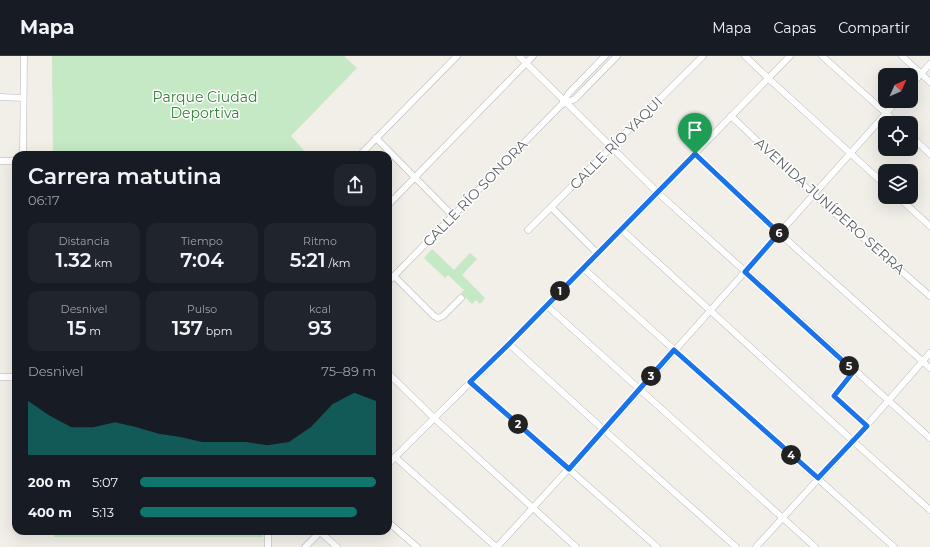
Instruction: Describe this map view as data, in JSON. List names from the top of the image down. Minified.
{"streets":{"street":["CALLE RÍO YAQUI","CALLE RÍO SONORA","AVENIDA JUNÍPERO SERRA"]},"parks":["Parque Ciudad Deportiva"],"north":"top right","page":{"header":"Mapa","nav":["Mapa","Capas","Compartir"],"heading":["Carrera matutina","06:17"],"stats":[["Distancia","1.32 km"],["Tiempo","7:04"],["Ritmo","5:21 /km"],["Desnivel","15 m"],["Pulso","137 bpm"],["kcal","93"]],"pins":["6","1","5","3","2","4"],"chart":["Desnivel","75–89 m"],"list":[{"name":"200 m","note":"5:07"},{"name":"400 m","note":"5:13"}]}}
